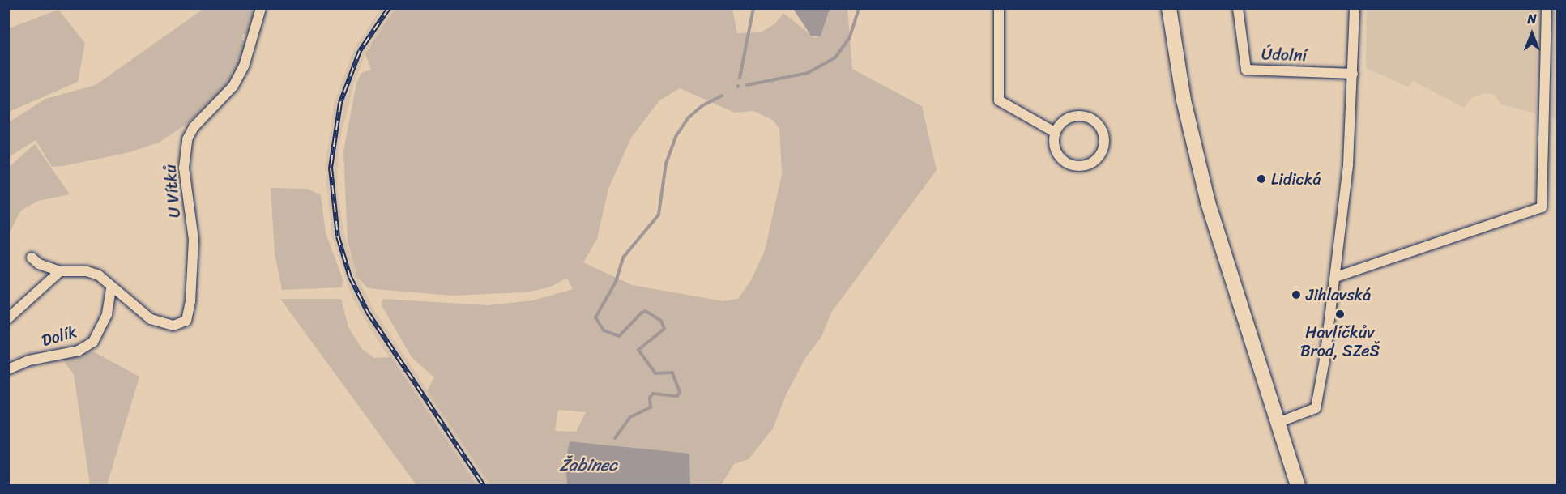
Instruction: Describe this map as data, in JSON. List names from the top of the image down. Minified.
{"streets":{"street":["Údolní","U Vítků","Dolík"]},"crossings":[["U Vítků","Dolík"]],"water":["Žabinec"],"places":["Lidická","Jihlavská","Havlíčkův Brod, SZeŠ"],"north":"top"}
